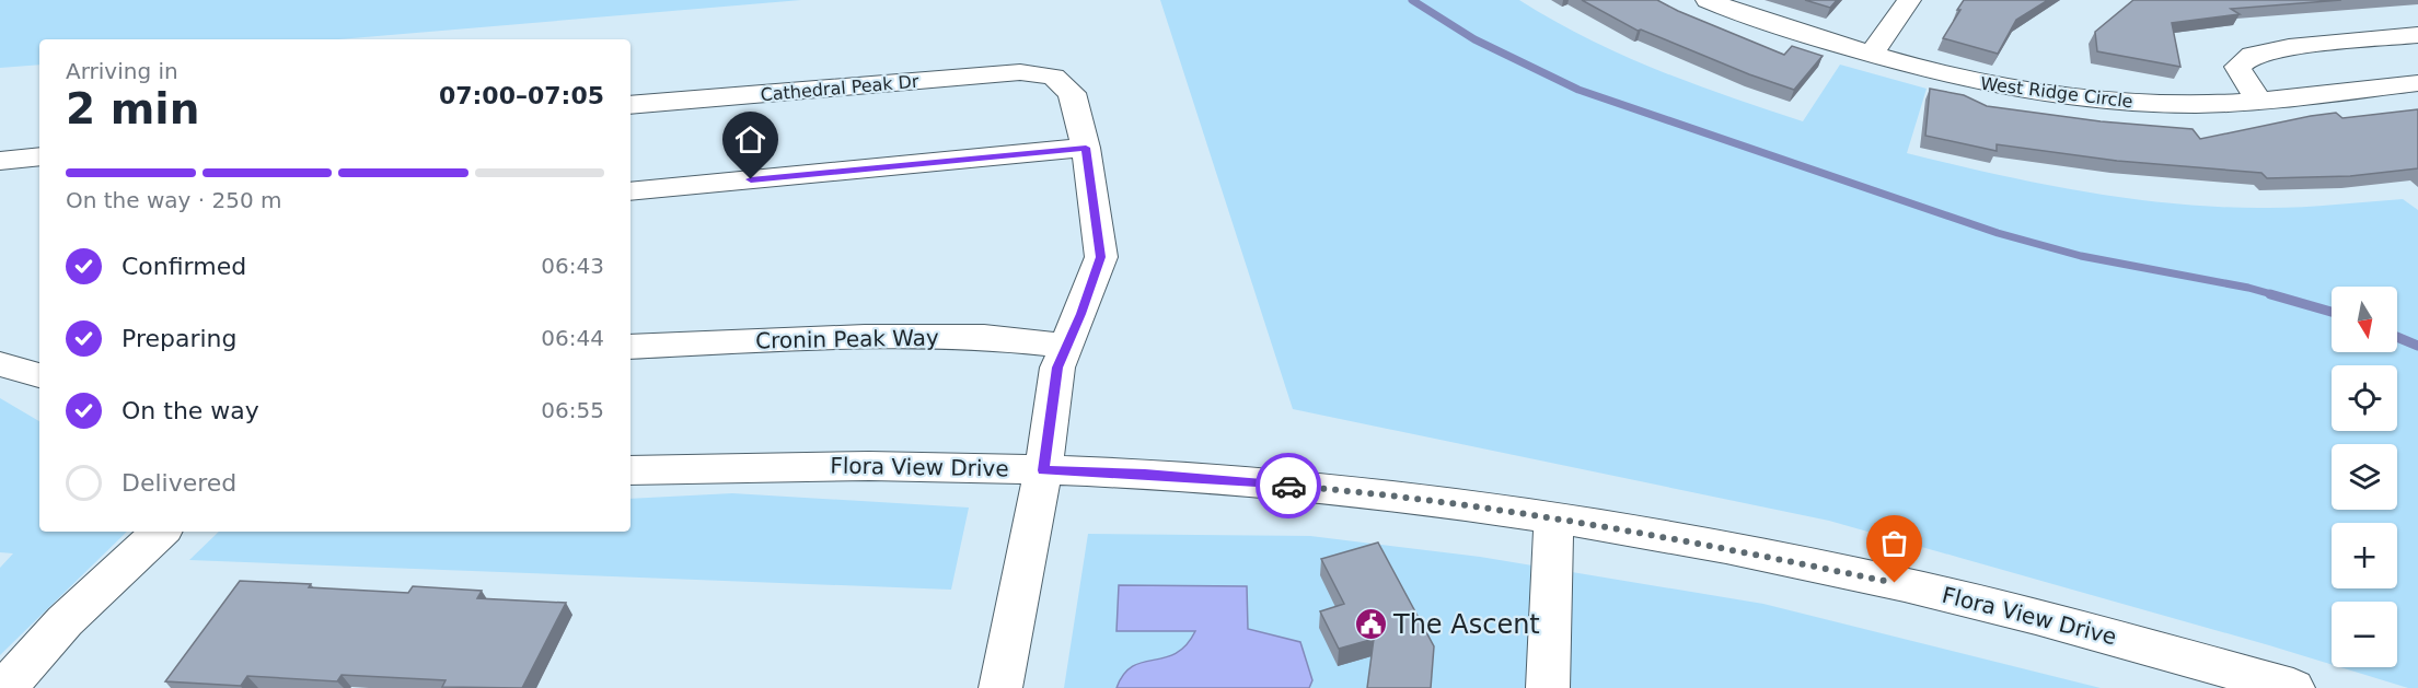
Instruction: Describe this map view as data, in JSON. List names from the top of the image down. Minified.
{"streets":{"street":["Cathedral Peak Dr","West Ridge Circle","Cronin Peak Way","Flora View Drive"]},"places":{"public building":["The Ascent"]},"north":"bottom","page":{"heading":["2 min","Arriving in","07:00–07:05"],"bar":"On the way · 250 m","list":[["Confirmed","06:43"],["Preparing","06:44"],["On the way","06:55"],"Delivered"],"map_buttons":["+","−"]}}
